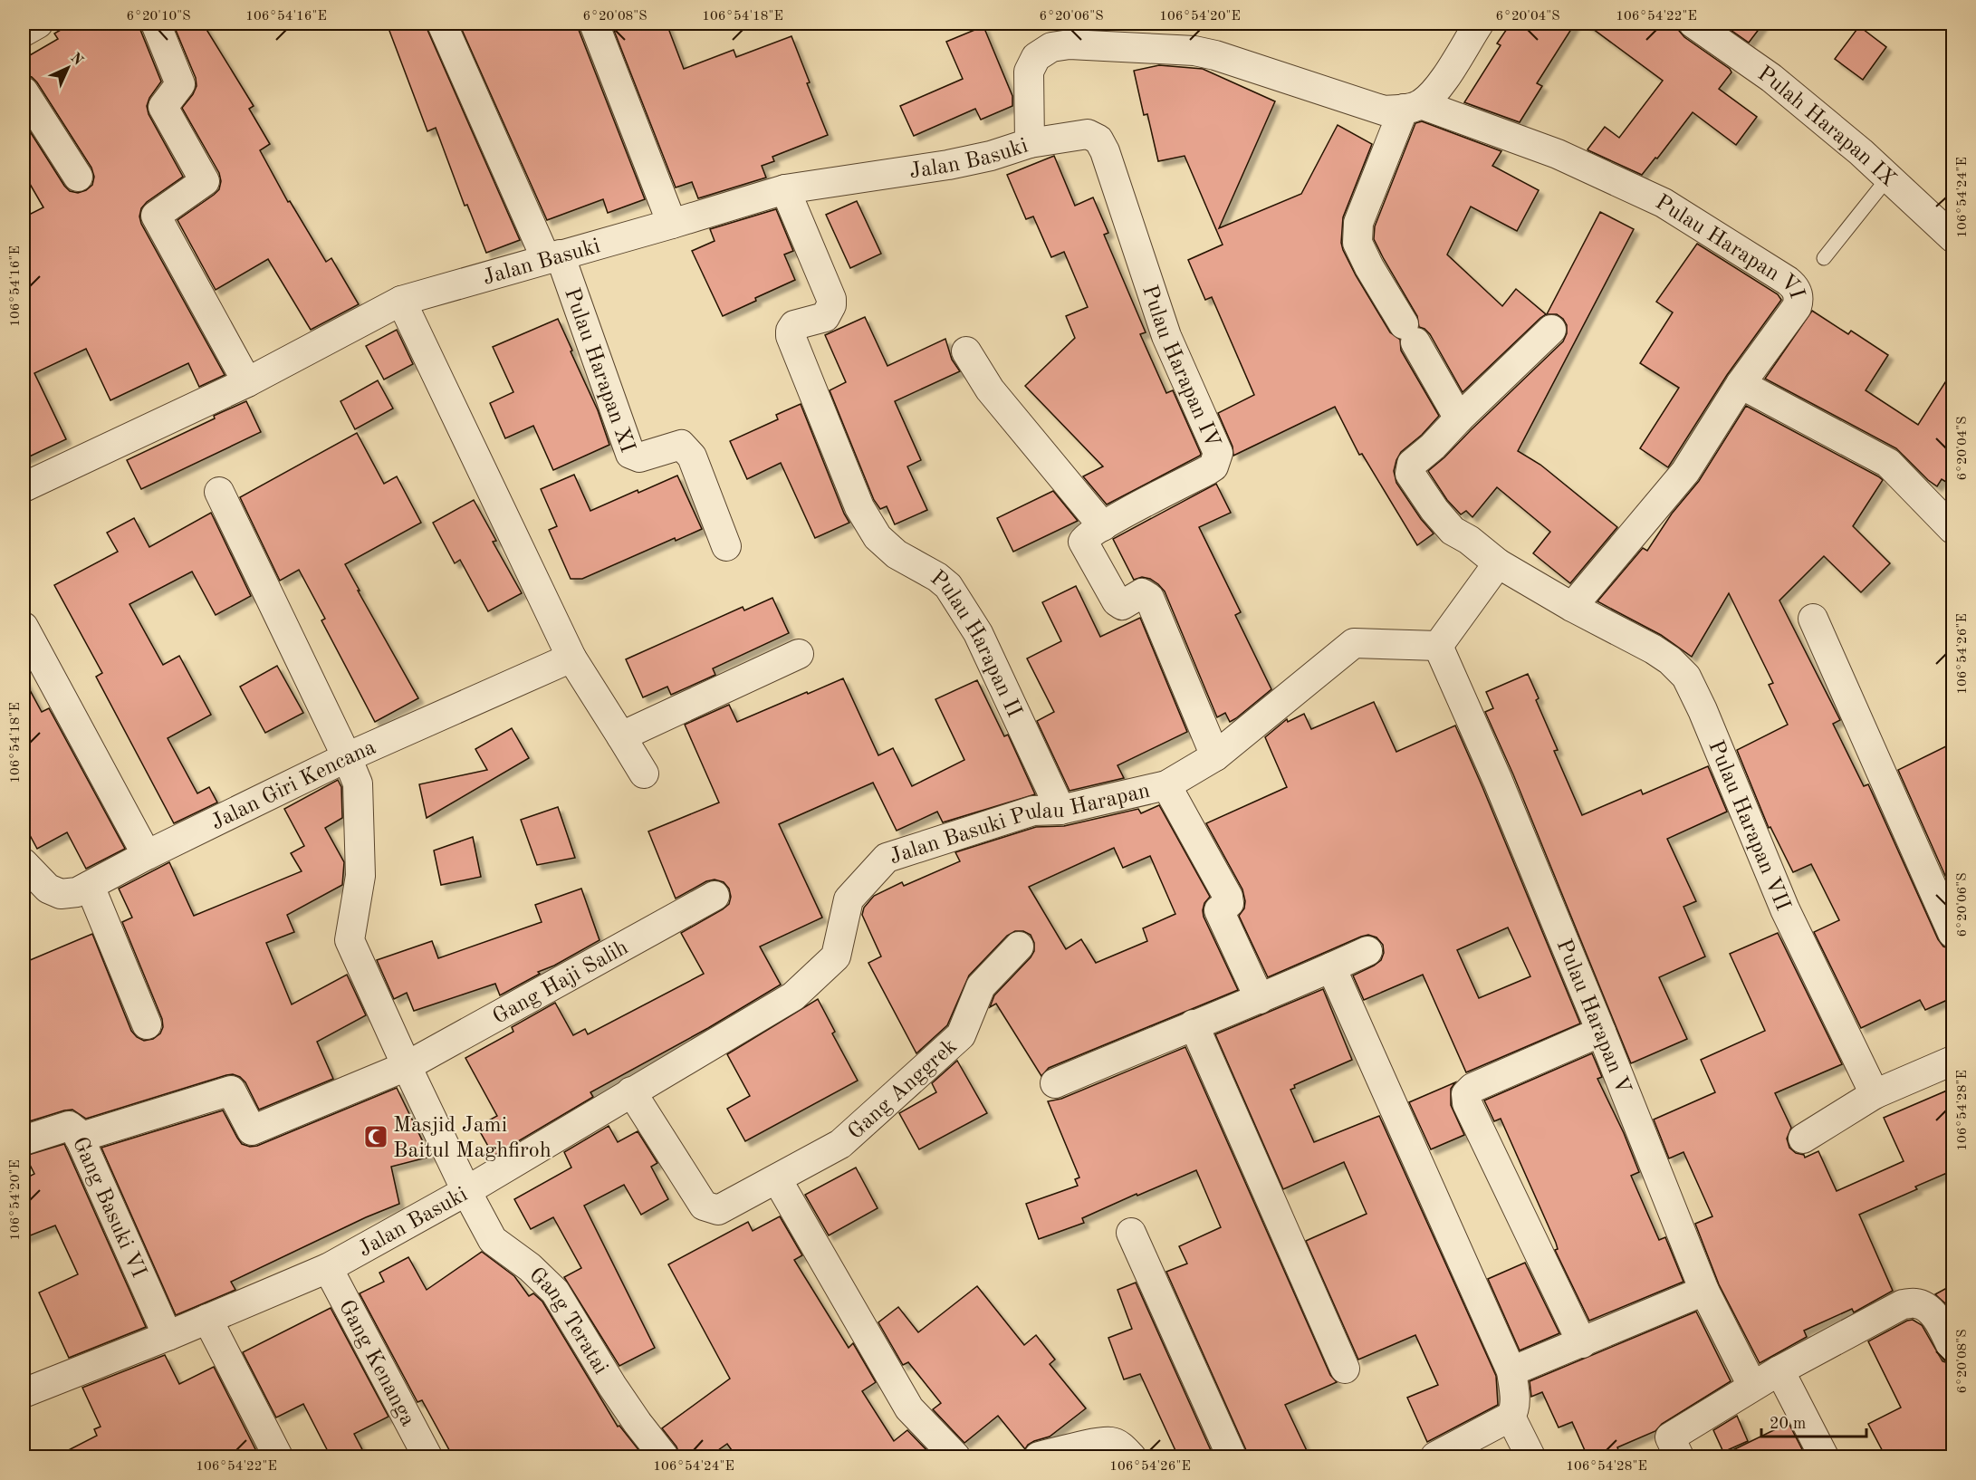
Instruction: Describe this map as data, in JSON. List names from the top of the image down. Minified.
{"streets":{"street":["Pulah Harapan IX","Jalan Basuki","Pulau Harapan VI","Pulau Harapan IV","Pulau Harapan XI","Pulau Harapan II","Jalan Giri Kencana","Jalan Basuki Pulau Harapan","Pulau Harapan VII","Gang Haji Salih","Pulau Harapan V","Gang Anggrek","Gang Basuki VI","Gang Teratai","Gang Kenanga"]},"crossings":[["Jalan Basuki","Pulau Harapan VI"],["Jalan Basuki","Pulau Harapan IV"],["Jalan Basuki","Pulau Harapan XI"],["Jalan Basuki","Pulau Harapan II"],["Jalan Basuki","Jalan Giri Kencana"],["Jalan Basuki","Jalan Basuki Pulau Harapan"],["Jalan Basuki","Gang Haji Salih"],["Jalan Basuki","Gang Basuki VI"],["Jalan Basuki","Gang Teratai"],["Jalan Basuki","Gang Kenanga"],["Pulau Harapan VI","Pulau Harapan VII"],["Pulau Harapan IV","Jalan Basuki Pulau Harapan"],["Pulau Harapan II","Jalan Basuki Pulau Harapan"],["Jalan Basuki Pulau Harapan","Pulau Harapan V"],["Jalan Basuki Pulau Harapan","Gang Anggrek"],["Jalan Basuki Pulau Harapan","Gang Teratai"],["Gang Haji Salih","Gang Basuki VI"]],"places":{"mosque":["Masjid Jami Baitul Maghfiroh"]},"scale_bar":"20 m","north":"top right","coordinates":["6°20'10\"S","106°54'16\"E","6°20'08\"S","106°54'18\"E","6°20'06\"S","106°54'20\"E","6°20'04\"S","106°54'22\"E","106°54'24\"E","106°54'26\"E","106°54'28\"E"]}
